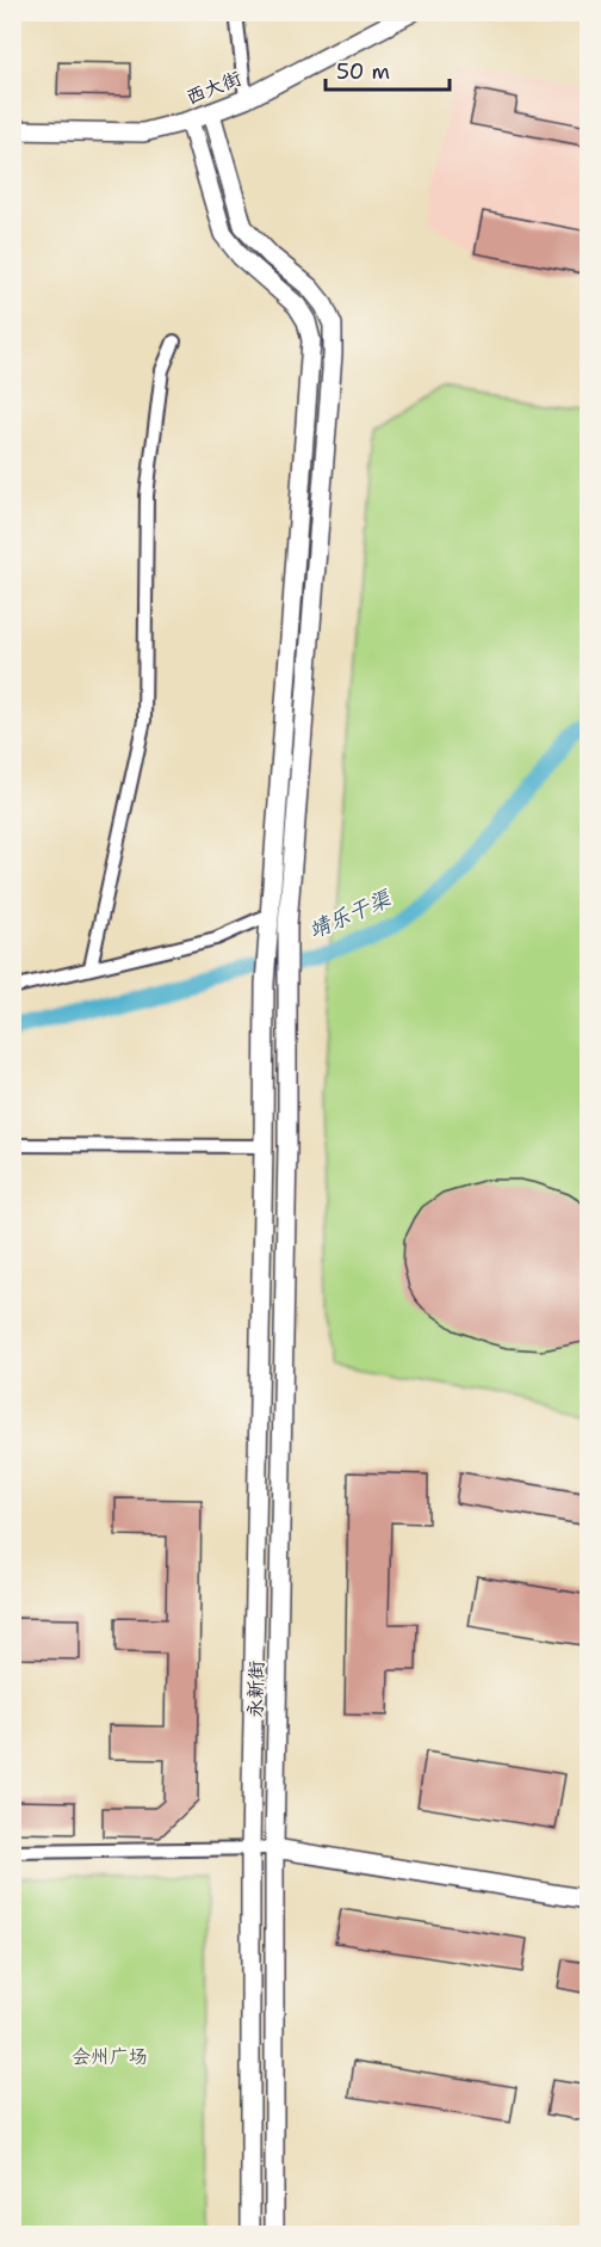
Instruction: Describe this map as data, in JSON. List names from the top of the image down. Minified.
{"streets":{"street":["西大街","永新街"]},"crossings":[["西大街","永新街"]],"water":["靖乐干渠"],"parks":["会州广场"],"scale_bar":"50 m"}
